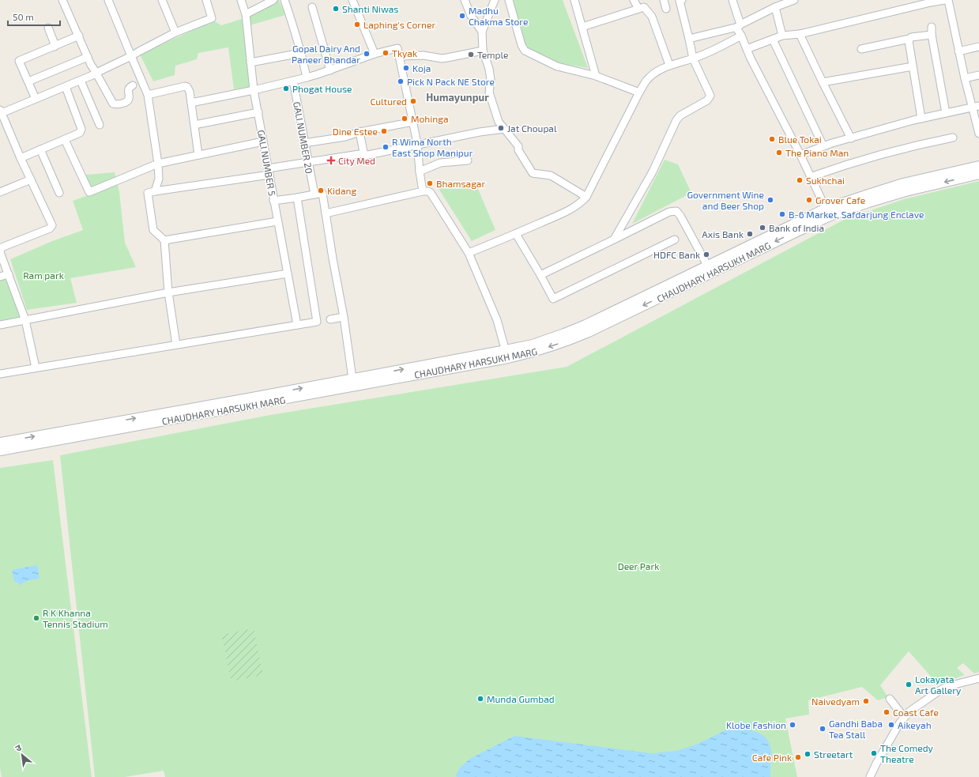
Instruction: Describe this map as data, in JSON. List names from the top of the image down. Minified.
{"streets":{"street":["GALI NUMBER 20","GALI NUMBER 5","CHAUDHARY HARSUKH MARG"]},"districts":["Humayunpur"],"parks":["Ram park","Deer Park"],"places":{"other":["Shanti Niwas","Madhu Chakma Store","Laphing's Corner","Tkyak","Gopal Dairy And Paneer Bhandar","Temple","Koja","Pick N Pack NE Store","Phogat House","Cultured","Mohinga","Jat Choupal","Dine Estee","Blue Tokai","R Wima North East Shop Manipur","The Piano Man","Sukhchai","Bhamsagar","Kidang","Government Wine and Beer Shop","Grover Cafe","B-6 Market, Safdarjung Enclave","Bank of India","Axis Bank","HDFC Bank","R K Khanna Tennis Stadium","Lokayata Art Gallery","Munda Gumbad","Naivedyam","Coast Cafe","Klobe Fashion","Aikeyah","Gandhi Baba Tea Stall","The Comedy Theatre","Streetart","Cafe Pink"],"health":["City Med"]},"scale_bar":"50 m","north":"top left"}
